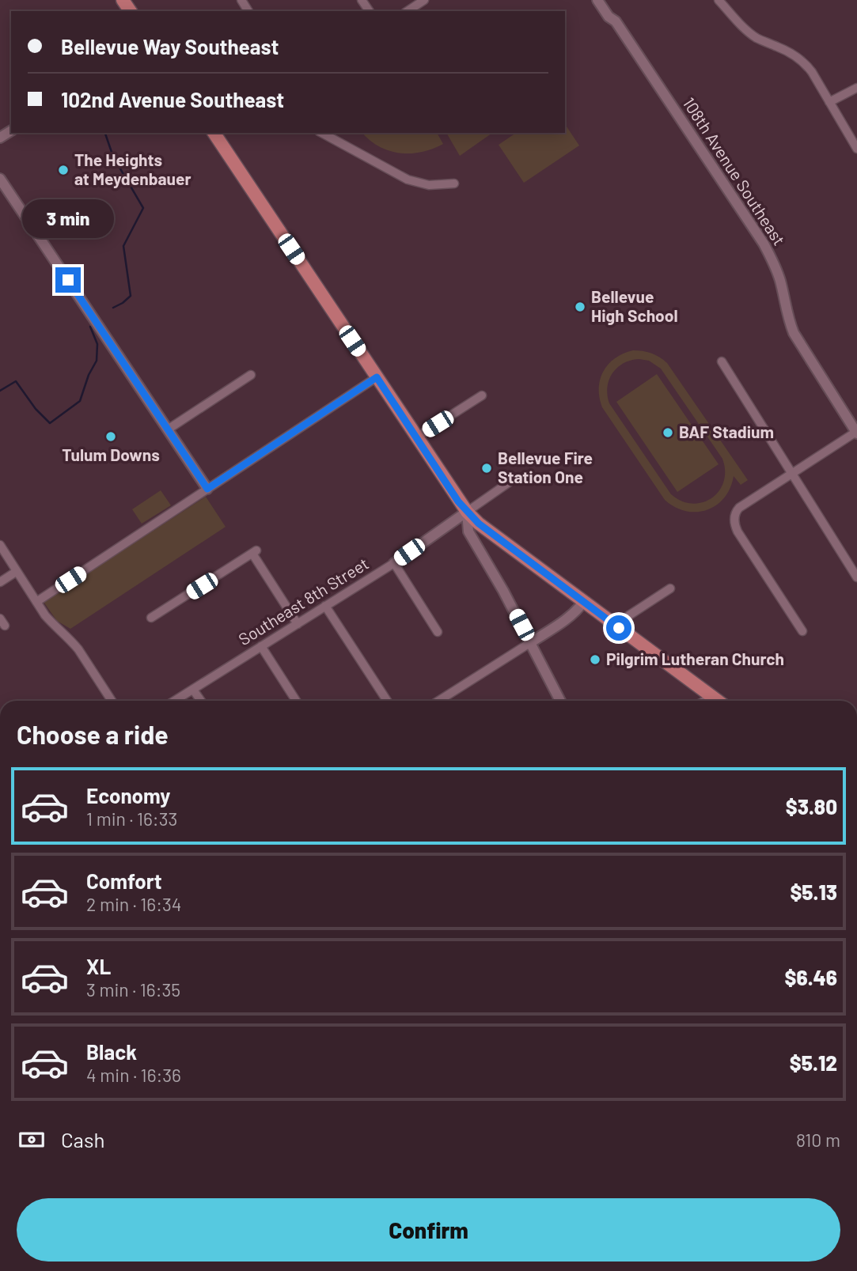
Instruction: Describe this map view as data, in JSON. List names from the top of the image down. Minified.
{"streets":{"street":["108th Avenue Southeast","Southeast 8th Street"]},"places":["The Heights at Meydenbauer","Bellevue High School","BAF Stadium","Tulum Downs","Bellevue Fire Station One","Pilgrim Lutheran Church"],"page":{"banner":["Bellevue Way Southeast","102nd Avenue Southeast"],"bubble":"3 min","heading":"Choose a ride","list":[{"name":"Economy","note":"1 min · 16:33","value":"$3.80"},{"name":"Comfort","note":"2 min · 16:34","value":"$5.13"},{"name":"XL","note":"3 min · 16:35","value":"$6.46"},{"name":"Black","note":"4 min · 16:36","value":"$5.12"}],"pay":["Cash","810 m"],"buttons":"Confirm"}}
